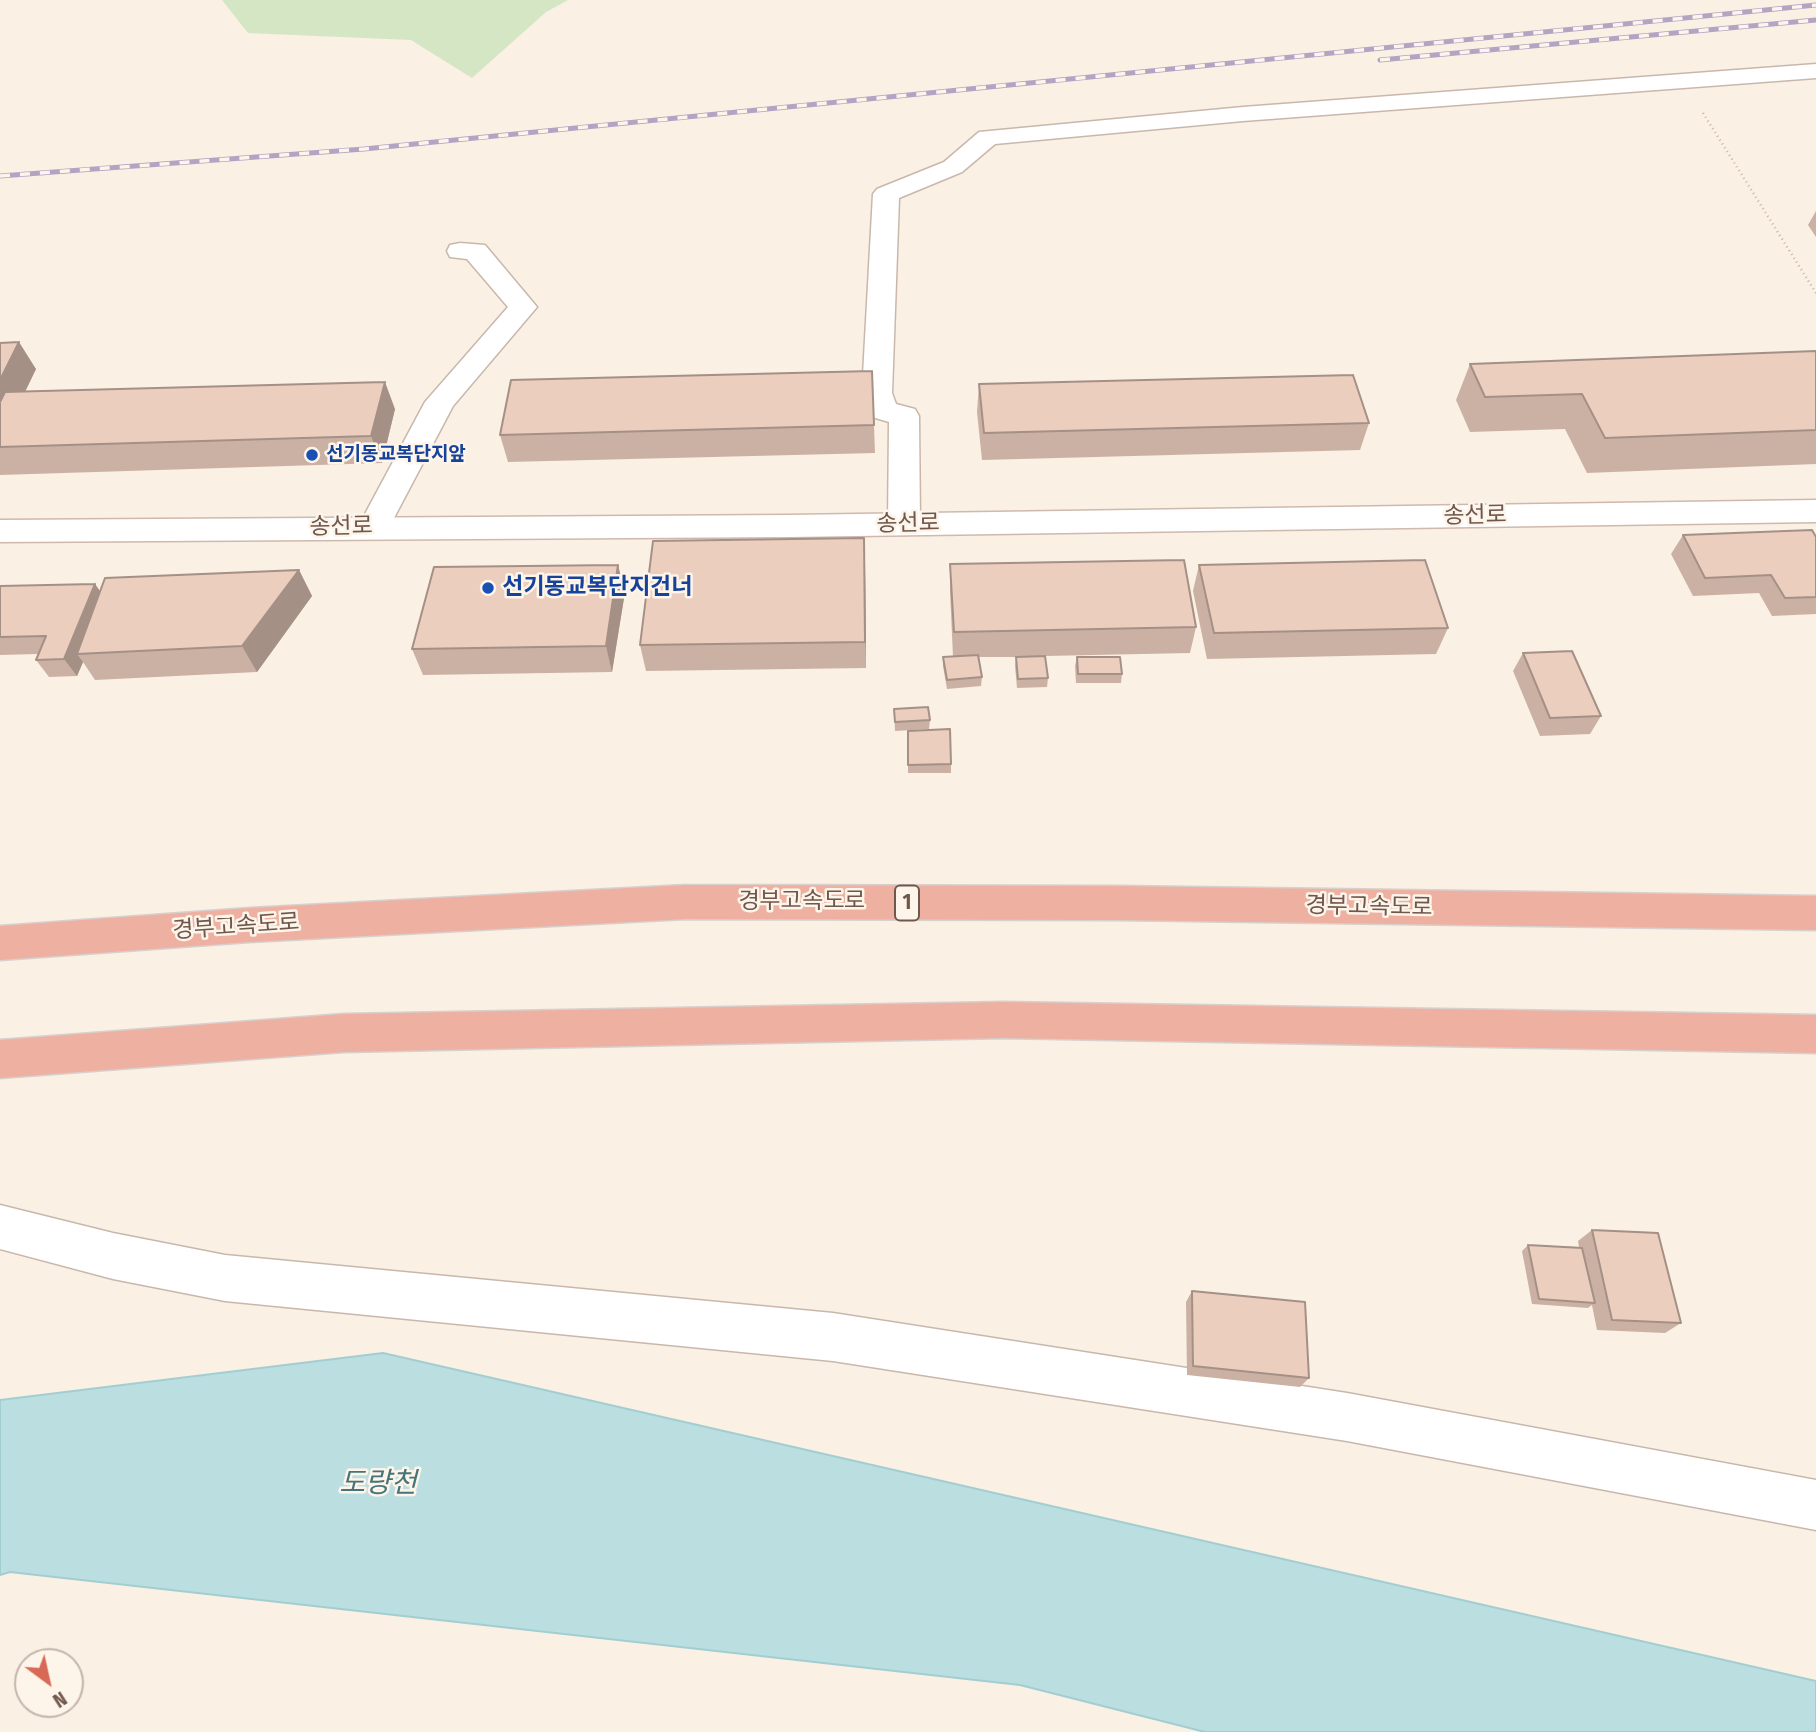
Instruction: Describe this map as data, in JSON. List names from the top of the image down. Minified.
{"streets":{"highway":["경부고속도로","1"],"street":["송선로"]},"water":["도량천"],"places":["선기동교복단지앞","선기동교복단지건너"],"north":"bottom right"}
